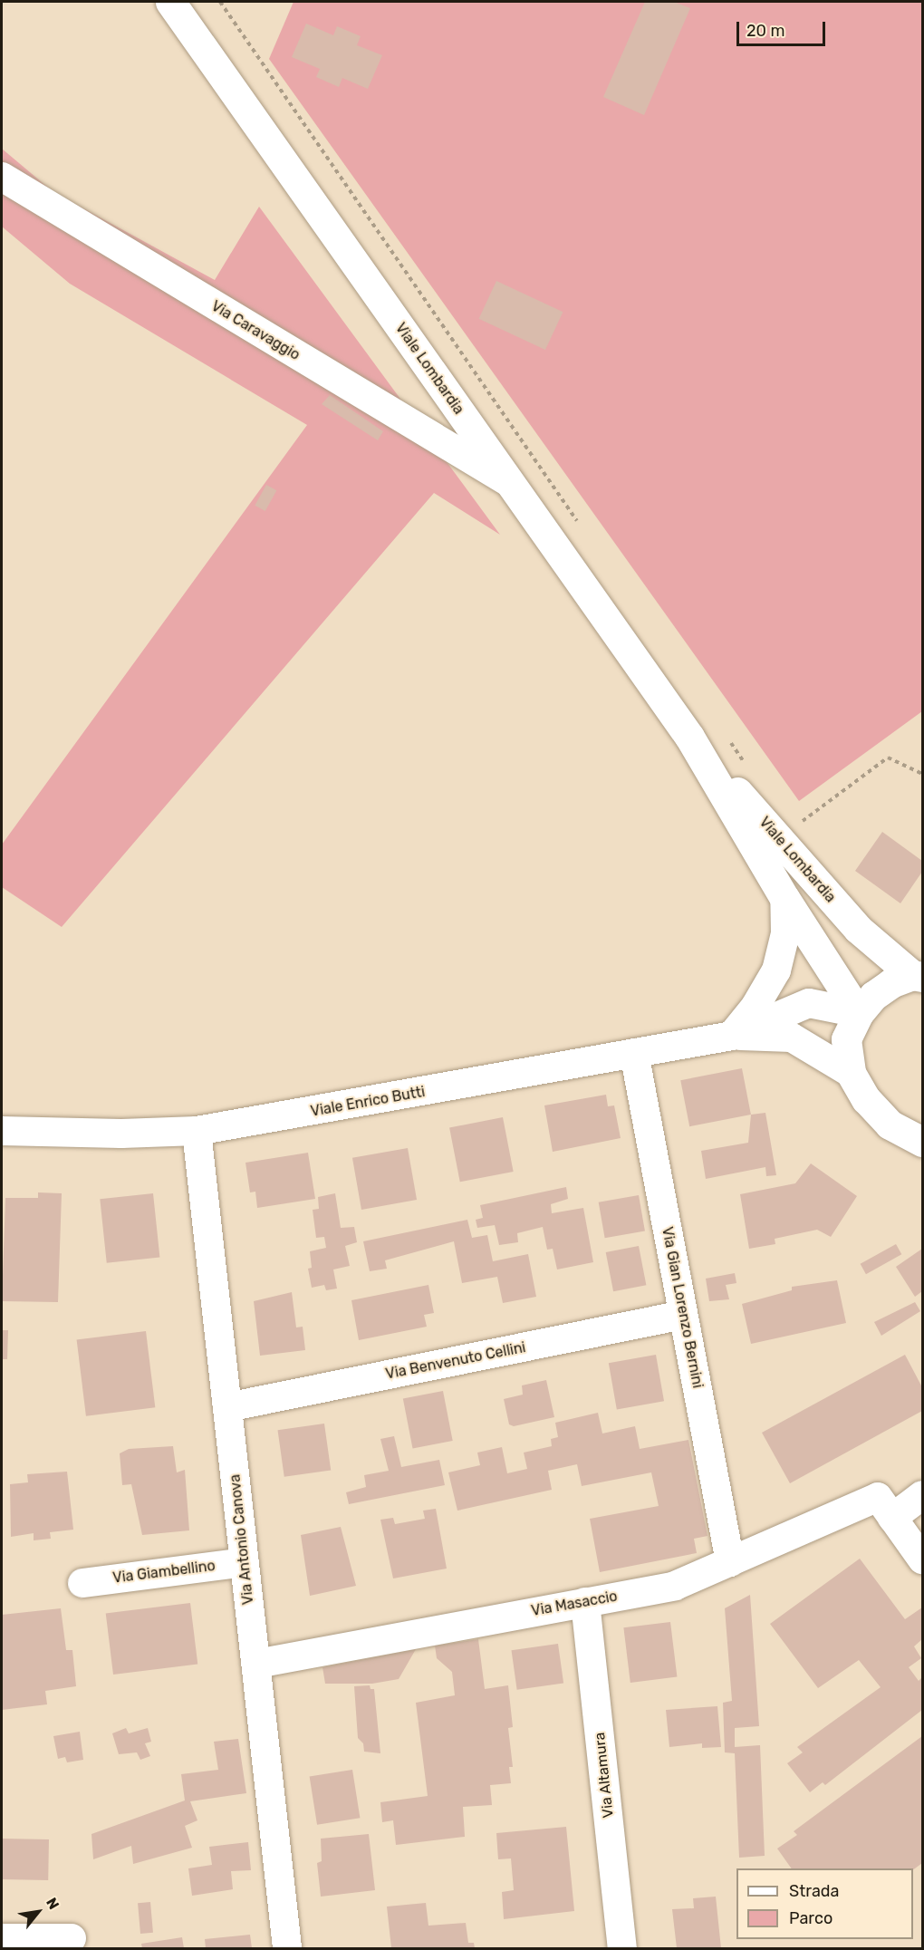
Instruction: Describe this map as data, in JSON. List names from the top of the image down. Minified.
{"streets":{"main road":["Viale Lombardia"],"street":["Via Caravaggio","Viale Enrico Butti","Via Gian Lorenzo Bernini","Via Benvenuto Cellini","Via Antonio Canova","Via Giambellino","Via Masaccio","Via Altamura"]},"crossings":[["Via Caravaggio","Viale Lombardia"],["Viale Enrico Butti","Via Gian Lorenzo Bernini"],["Viale Enrico Butti","Via Antonio Canova"],["Via Gian Lorenzo Bernini","Via Benvenuto Cellini"],["Via Gian Lorenzo Bernini","Via Masaccio"],["Via Benvenuto Cellini","Via Antonio Canova"],["Via Antonio Canova","Via Giambellino"],["Via Antonio Canova","Via Masaccio"],["Via Masaccio","Via Altamura"]],"legend":["Strada","Parco"],"scale_bar":"20 m","north":"top right"}
